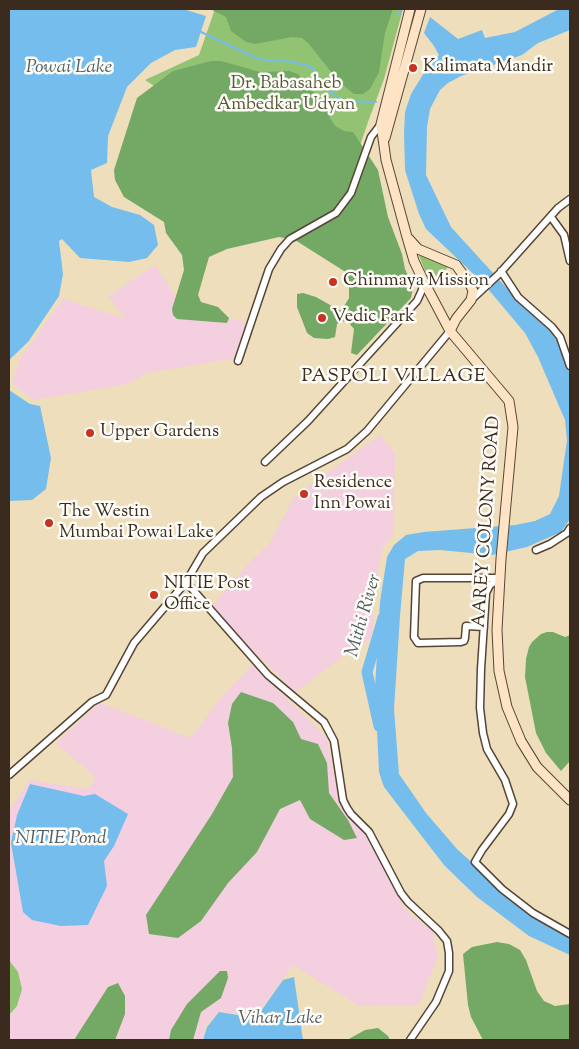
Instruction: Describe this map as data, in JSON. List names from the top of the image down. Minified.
{"streets":{"main road":["AAREY COLONY ROAD"]},"districts":["PASPOLI VILLAGE"],"water":["Powai Lake","Mithi River","NITIE Pond","Vihar Lake"],"parks":["Dr. Babasaheb Ambedkar Udyan"],"places":["Kalimata Mandir","Chinmaya Mission","Vedic Park","Upper Gardens","Residence Inn Powai","The Westin Mumbai Powai Lake","NITIE Post Office"]}
